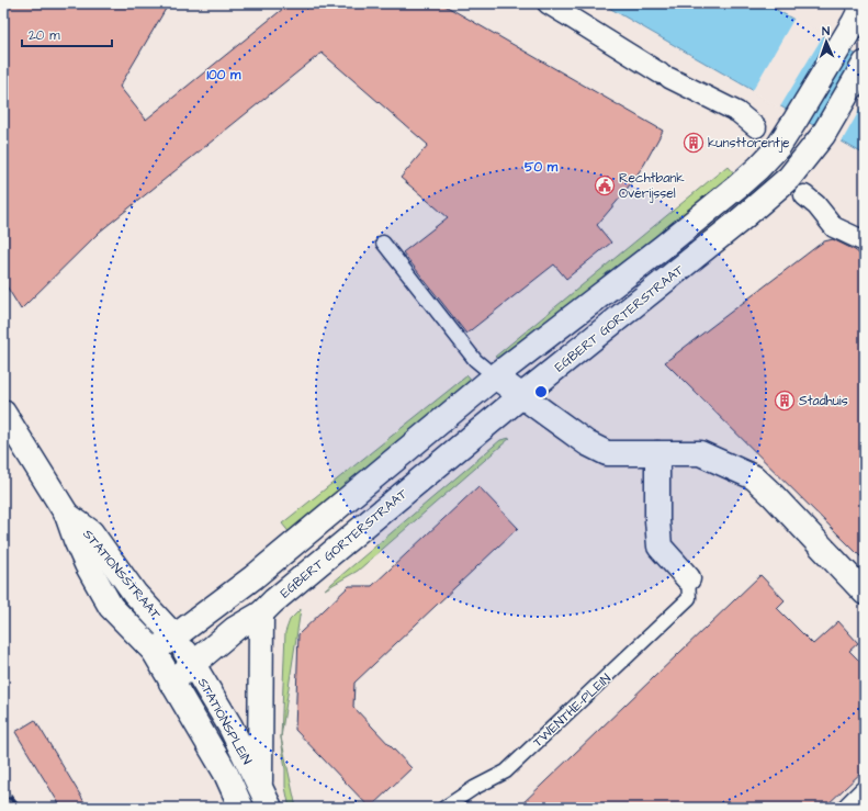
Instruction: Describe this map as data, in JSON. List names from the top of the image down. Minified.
{"streets":{"main road":["EGBERT GORTERSTRAAT","STATIONSSTRAAT","TWENTHE-PLEIN","STATIONSPLEIN"]},"crossings":[["EGBERT GORTERSTRAAT","STATIONSPLEIN"],["STATIONSSTRAAT","STATIONSPLEIN"]],"places":{"building":["kunsttorentje","Stadhuis"],"public building":["Rechtbank Overijssel"]},"scale_bar":"20 m","north":"top","rings":["100 m","50 m"]}
